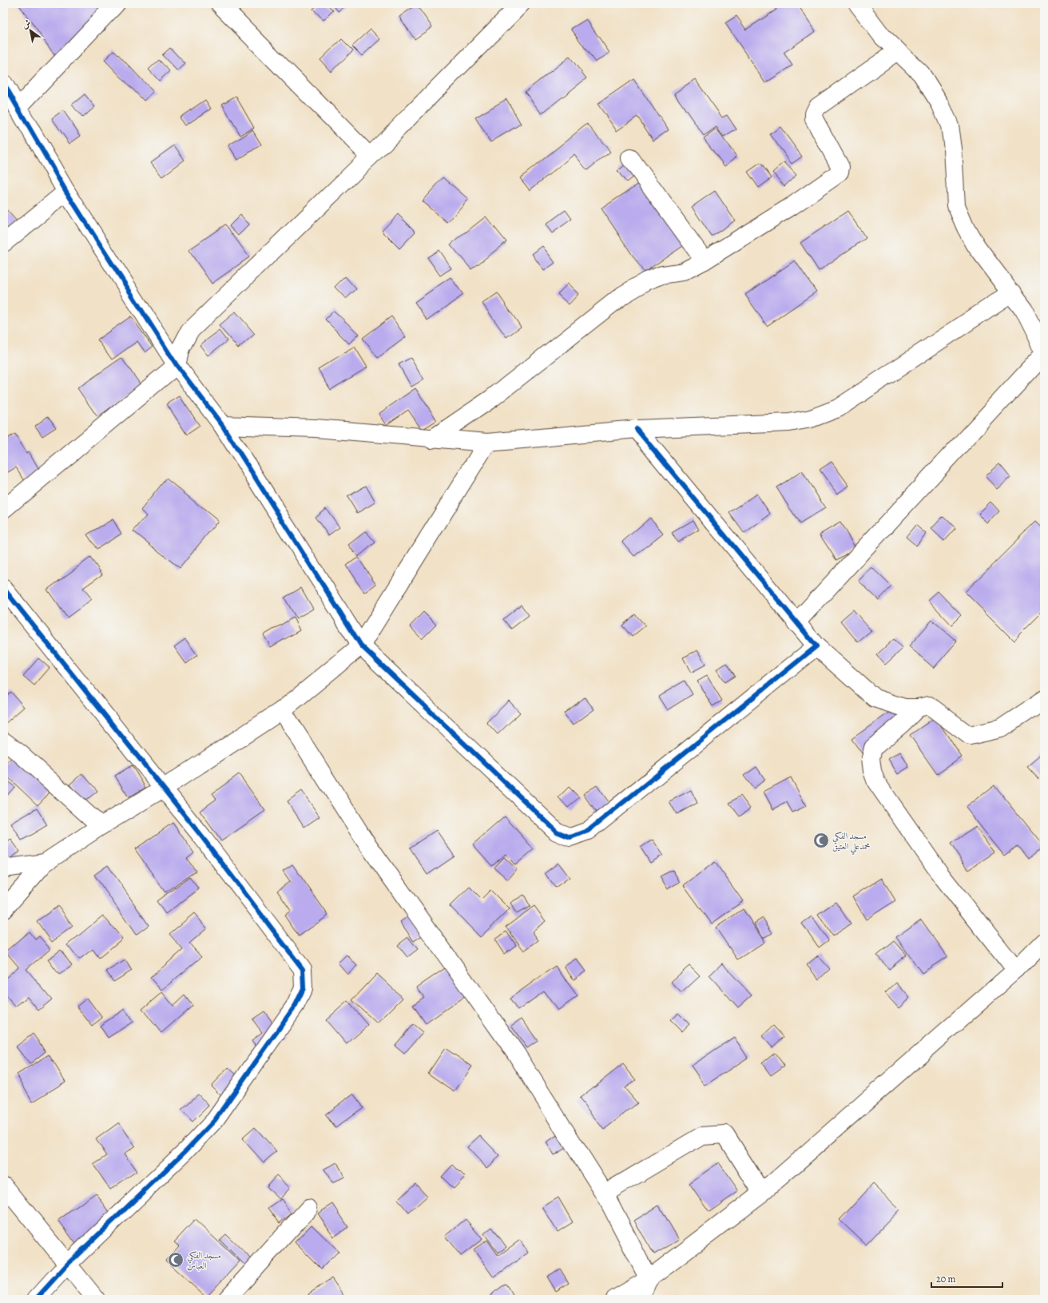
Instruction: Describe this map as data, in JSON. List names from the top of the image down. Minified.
{"places":{"mosque":["مسجد الفكي محمدعلي العتيق","مسجد الفكي العباس"]},"scale_bar":"20 m","north":"top left"}
